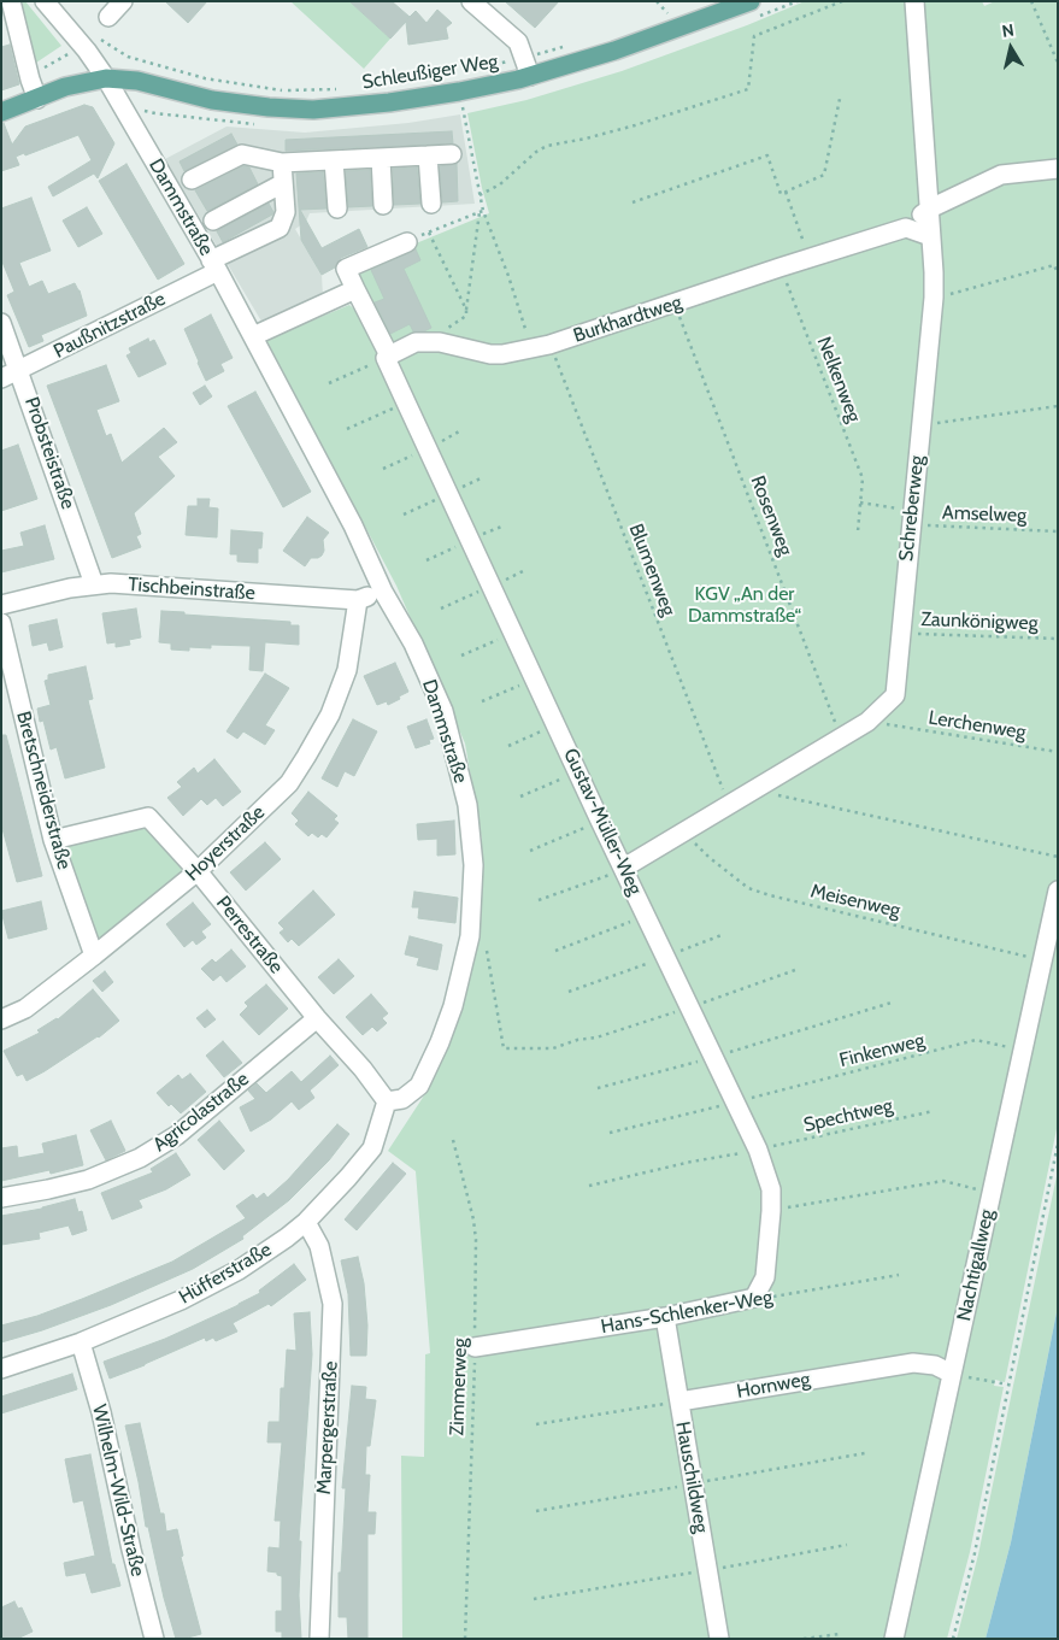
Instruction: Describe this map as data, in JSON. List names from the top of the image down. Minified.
{"streets":{"main road":["Schleußiger Weg"],"street":["Dammstraße","Burkhardtweg","Paußnitzstraße","Probsteistraße","Schreberweg","Tischbeinstraße","Bretschneiderstraße","Gustav-Müller-Weg","Hoyerstraße","Perrestraße","Agricolastraße","Nachtigallweg","Hüfferstraße","Hans-Schlenker-Weg","Hornweg","Marpergerstraße","Hauschildweg","Wilhelm-Wild-Straße"],"path":["Nelkenweg","Amselweg","Rosenweg","Blumenweg","Zaunkönigweg","Lerchenweg","Meisenweg","Finkenweg","Spechtweg","Zimmerweg"]},"crossings":[["Schleußiger Weg","Dammstraße"],["Dammstraße","Paußnitzstraße"],["Dammstraße","Tischbeinstraße"],["Dammstraße","Perrestraße"],["Dammstraße","Hüfferstraße"],["Burkhardtweg","Nelkenweg"],["Burkhardtweg","Schreberweg"],["Burkhardtweg","Rosenweg"],["Burkhardtweg","Blumenweg"],["Burkhardtweg","Gustav-Müller-Weg"],["Paußnitzstraße","Probsteistraße"],["Probsteistraße","Tischbeinstraße"],["Schreberweg","Amselweg"],["Schreberweg","Rosenweg"],["Schreberweg","Blumenweg"],["Schreberweg","Zaunkönigweg"],["Schreberweg","Gustav-Müller-Weg"],["Schreberweg","Meisenweg"],["Tischbeinstraße","Hoyerstraße"],["Bretschneiderstraße","Hoyerstraße"],["Bretschneiderstraße","Perrestraße"],["Gustav-Müller-Weg","Hans-Schlenker-Weg"],["Hoyerstraße","Perrestraße"],["Meisenweg","Nachtigallweg"],["Perrestraße","Agricolastraße"],["Perrestraße","Hüfferstraße"],["Finkenweg","Nachtigallweg"],["Nachtigallweg","Hornweg"],["Hüfferstraße","Marpergerstraße"],["Hüfferstraße","Wilhelm-Wild-Straße"],["Hans-Schlenker-Weg","Zimmerweg"],["Hans-Schlenker-Weg","Hauschildweg"],["Hornweg","Hauschildweg"]],"parks":["KGV „An der Dammstraße“"],"north":"top"}
